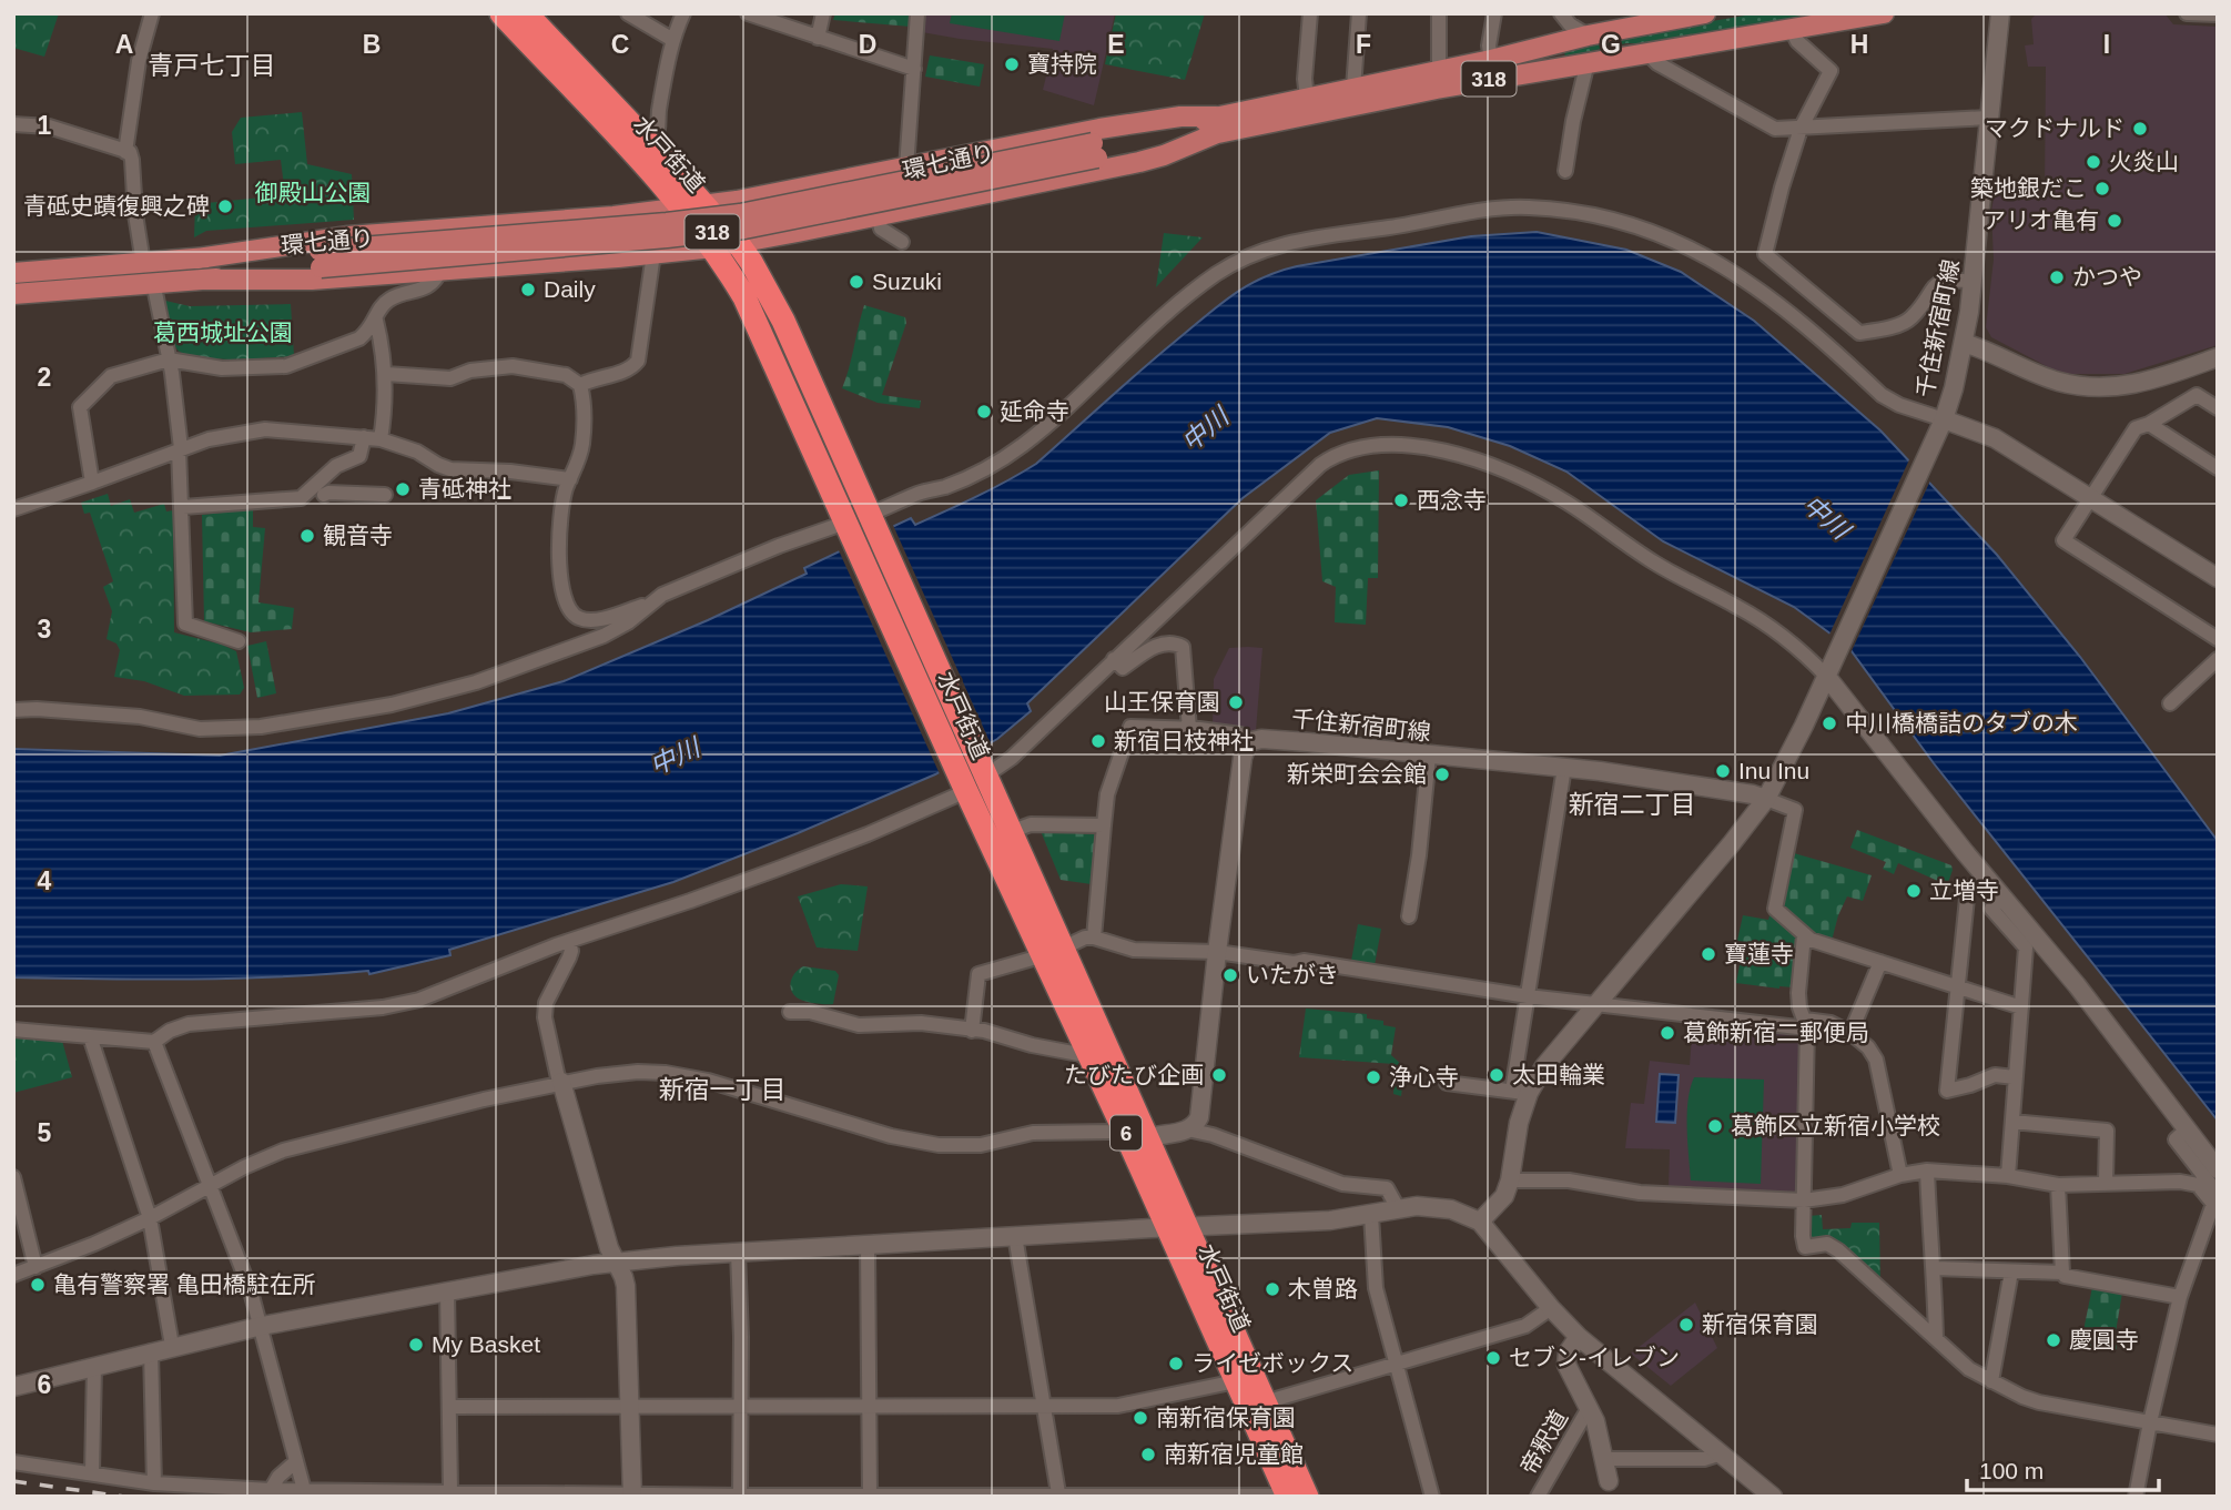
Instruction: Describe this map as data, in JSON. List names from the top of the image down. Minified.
{"streets":{"highway":["水戸街道","6"],"main road":["318","環七通り"],"street":["千住新宿町線","帝釈道"]},"districts":["青戸七丁目","新宿二丁目","新宿一丁目"],"water":["中川"],"parks":["御殿山公園","葛西城址公園"],"places":["寶持院","マクドナルド","火炎山","築地銀だこ","青砥史蹟復興之碑","アリオ亀有","かつや","Suzuki","Daily","延命寺","青砥神社","西念寺","観音寺","山王保育園","中川橋橋詰のタブの木","新宿日枝神社","Inu Inu","新栄町会会館","立増寺","寶蓮寺","いたがき","葛飾新宿二郵便局","たびたび企画","太田輪業","浄心寺","葛飾区立新宿小学校","亀有警察署 亀田橋駐在所","木曽路","新宿保育園","慶圓寺","My Basket","セブン-イレブン","ライゼボックス","南新宿保育園","南新宿児童館"],"scale_bar":"100 m","grid":{"columns":["A","B","C","D","E","F","G","H","I"],"rows":["1","2","3","4","5","6"]}}
